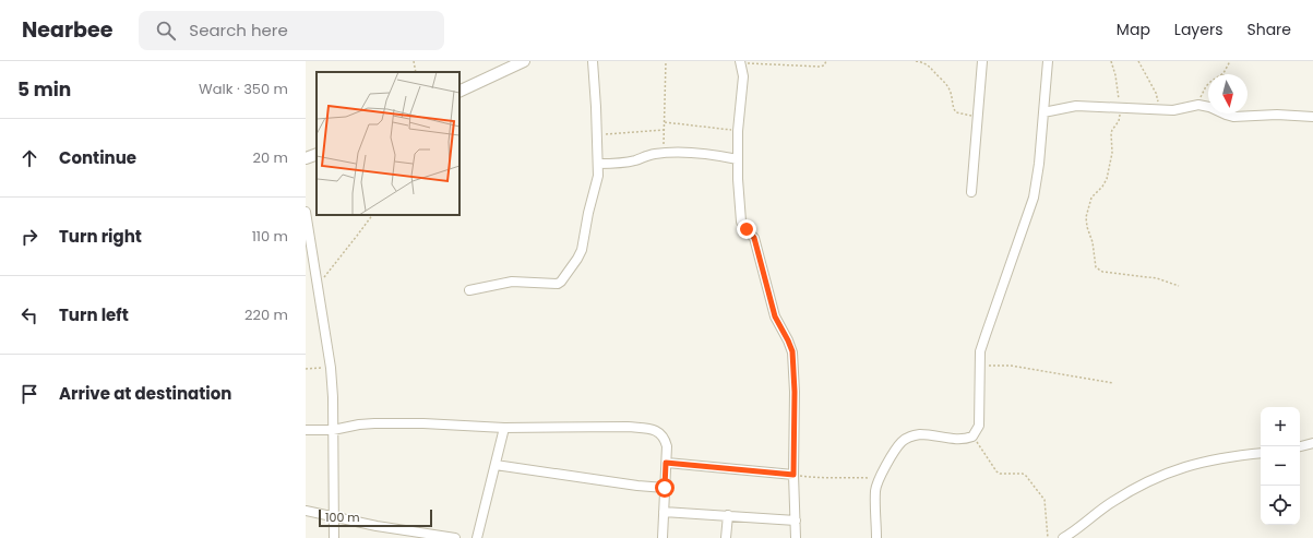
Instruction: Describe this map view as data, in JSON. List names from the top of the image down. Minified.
{"scale_bar":"100 m","north":"bottom","page":{"header":"Nearbee","search":"Search here","nav":["Map","Layers","Share"],"heading":["5 min","Walk · 350 m"],"list":[["Continue","20 m"],["Turn right","110 m"],["Turn left","220 m"],"Arrive at destination"],"map_buttons":["+","−"],"scale":"100 m"}}
